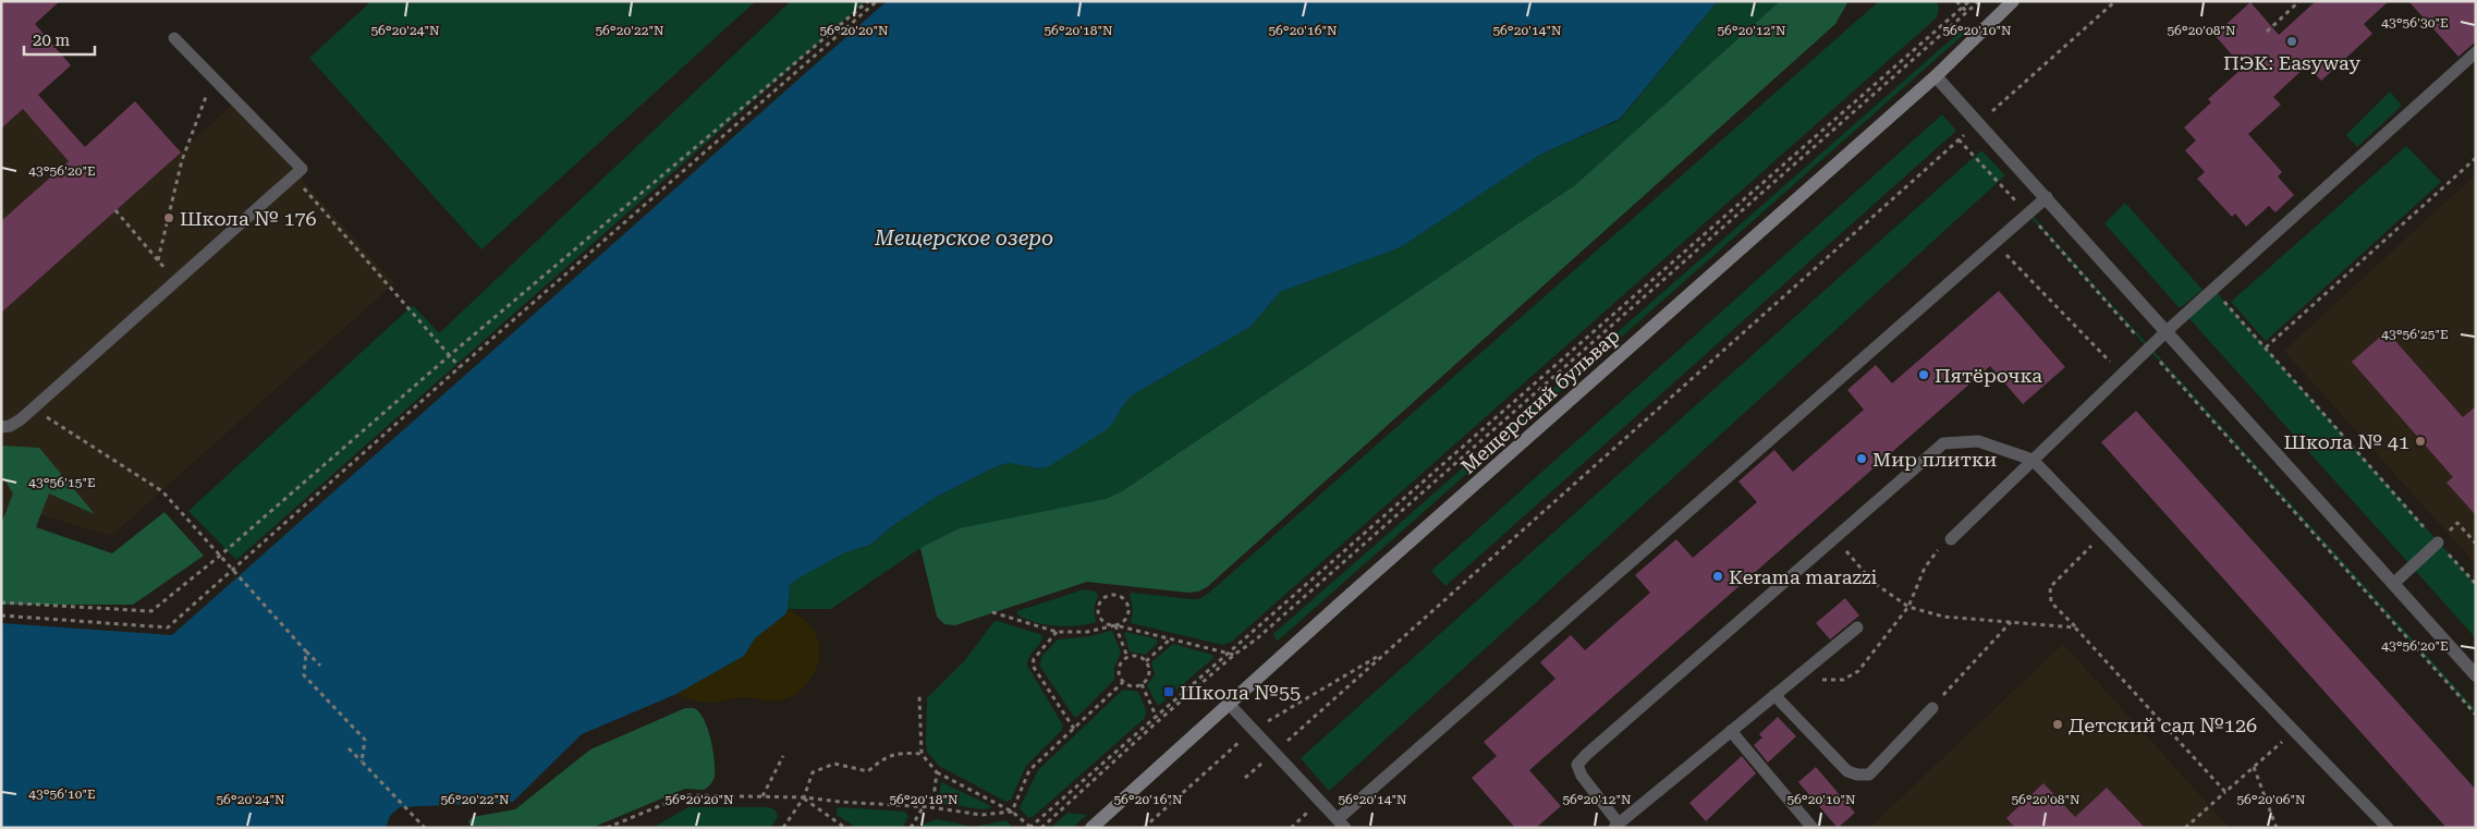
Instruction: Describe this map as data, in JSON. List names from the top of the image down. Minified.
{"streets":{"main road":["Мещерский бульвар"]},"water":["Мещерское озеро"],"places":{"other":["ПЭК: Easyway","Школа № 176","Пятёрочка","Школа № 41","Мир плитки","Kerama marazzi","Детский сад №126"],"transit":["Школа №55"]},"scale_bar":"20 m","coordinates":["43°56'30\"E","56°20'24\"N","56°20'22\"N","56°20'20\"N","56°20'18\"N","56°20'16\"N","56°20'14\"N","56°20'12\"N","56°20'10\"N","56°20'08\"N","43°56'20\"E","43°56'25\"E","43°56'15\"E","43°56'10\"E","56°20'06\"N"]}
